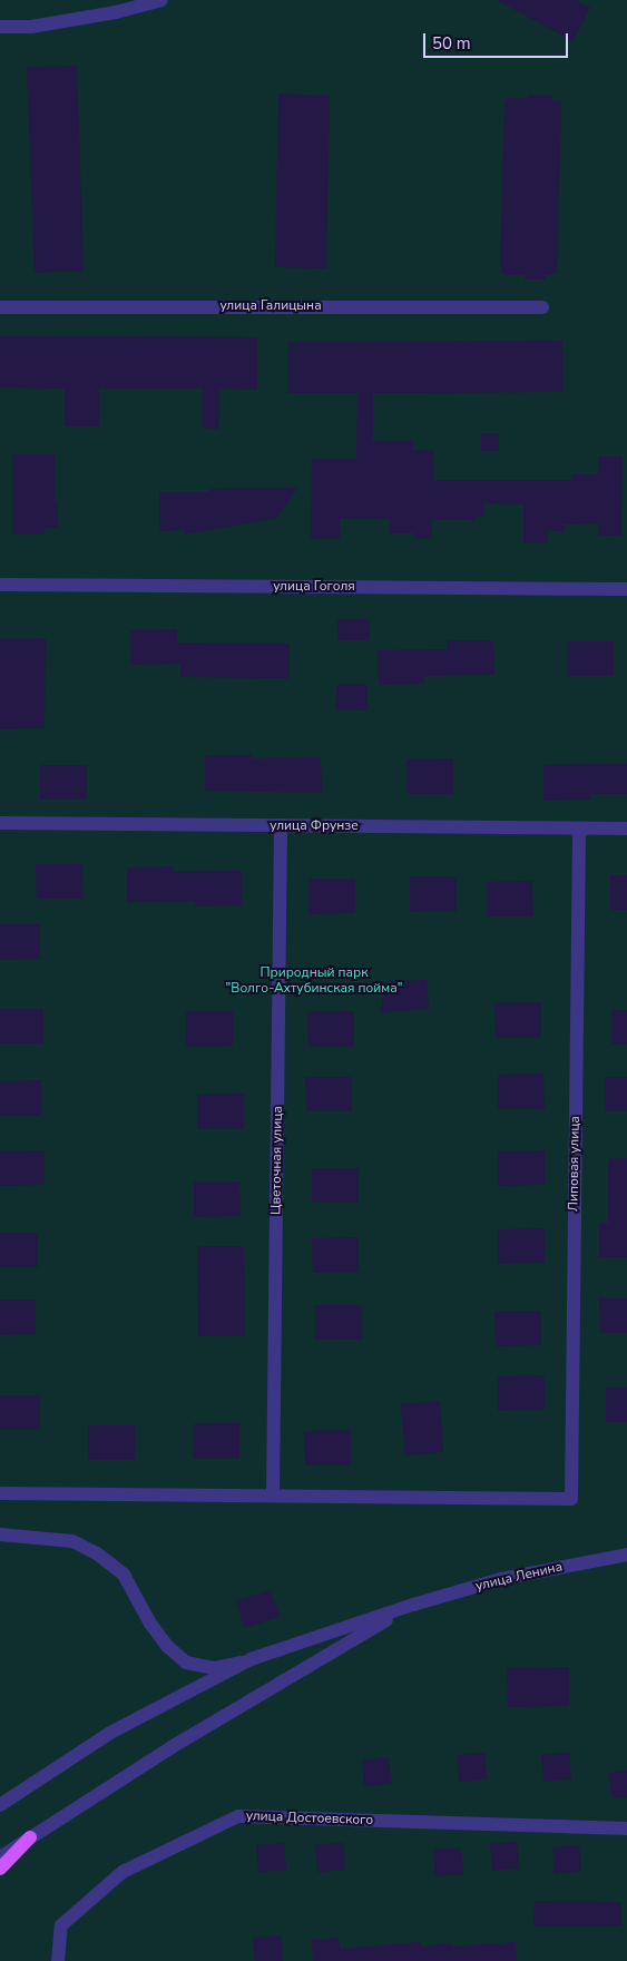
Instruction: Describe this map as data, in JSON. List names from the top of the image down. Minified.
{"streets":{"street":["улица Галицына","улица Гоголя","улица Фрунзе","Цветочная улица","Липовая улица","улица Ленина","улица Достоевского"]},"crossings":[["улица Фрунзе","Цветочная улица"],["улица Фрунзе","Липовая улица"],["Цветочная улица","Липовая улица"]],"parks":["Природный парк \"Волго-Ахтубинская пойма\""],"scale_bar":"50 m"}
